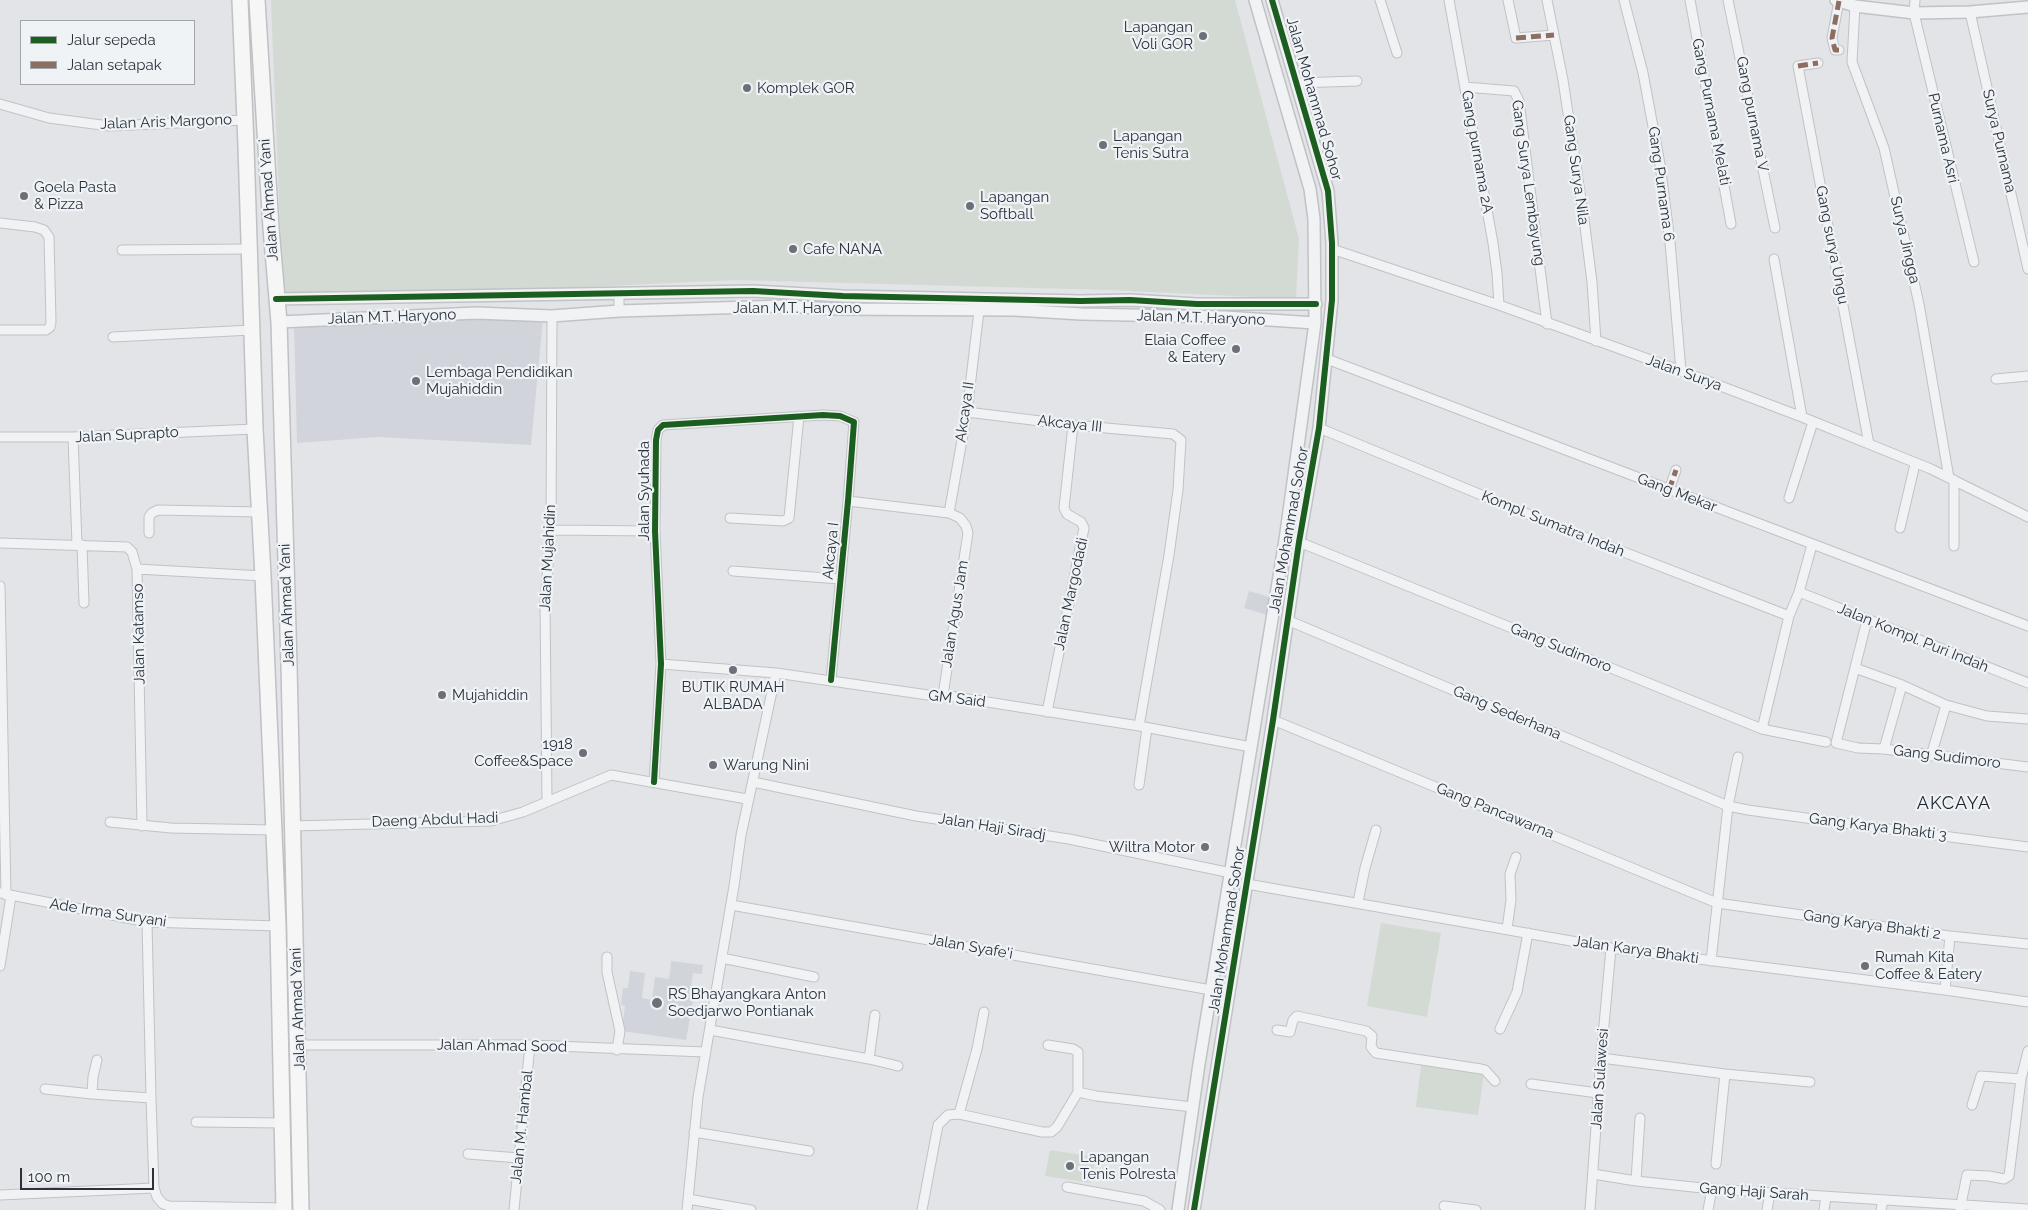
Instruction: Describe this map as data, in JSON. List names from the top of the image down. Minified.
{"streets":{"main road":["Jalan Ahmad Yani"],"street":["Jalan Mohammad Sohor","Gang Purnama Melati","Gang purnama V","Jalan Aris Margono","Purnama Asri","Surya Purnama","Gang purnama 2A","Gang Surya Nila","Gang Surya Lembayung","Gang Purnama 6","Surya Jingga","Gang surya Ungu","Jalan M.T. Haryono","Jalan Surya","Akcaya II","Akcaya III","Jalan Suprapto","Jalan Syuhada","Gang Mekar","Kompl. Sumatra Indah","Akcaya I","Jalan Mujahidin","Jalan Margodadi","Jalan Agus Jam","Jalan Katamso","Jalan Kompl. Puri Indah","Gang Sudimoro","GM Said","Gang Sederhana","Gang Pancawarna","Daeng Abdul Hadi","Jalan Haji Siradj","Gang Karya Bhakti 3","Ade Irma Suryani","Gang Karya Bhakti 2","Jalan Syafe'i","Jalan Karya Bhakti","Jalan Ahmad Sood","Jalan Sulawesi","Jalan M. Hambal","Gang Haji Sarah"]},"crossings":[["Jalan Mohammad Sohor","Jalan M.T. Haryono"],["Jalan Mohammad Sohor","Jalan Surya"],["Jalan Mohammad Sohor","Gang Mekar"],["Jalan Mohammad Sohor","Kompl. Sumatra Indah"],["Jalan Mohammad Sohor","Gang Sudimoro"],["Jalan Mohammad Sohor","GM Said"],["Jalan Mohammad Sohor","Gang Sederhana"],["Jalan Mohammad Sohor","Gang Pancawarna"],["Jalan Mohammad Sohor","Jalan Haji Siradj"],["Jalan Mohammad Sohor","Jalan Syafe'i"],["Jalan Mohammad Sohor","Jalan Karya Bhakti"],["Jalan Aris Margono","Jalan Ahmad Yani"],["Gang purnama 2A","Gang Surya Lembayung"],["Gang purnama 2A","Jalan Surya"],["Gang Surya Nila","Jalan Surya"],["Gang Surya Lembayung","Jalan Surya"],["Gang Purnama 6","Jalan Surya"],["Jalan Ahmad Yani","Jalan M.T. Haryono"],["Jalan Ahmad Yani","Jalan Suprapto"],["Jalan Ahmad Yani","Jalan Katamso"],["Jalan Ahmad Yani","Daeng Abdul Hadi"],["Jalan Ahmad Yani","Ade Irma Suryani"],["Jalan Ahmad Yani","Jalan Ahmad Sood"],["Surya Jingga","Jalan Surya"],["Gang surya Ungu","Jalan Surya"],["Jalan M.T. Haryono","Akcaya II"],["Jalan M.T. Haryono","Jalan Mujahidin"],["Akcaya II","Akcaya III"],["Akcaya II","Jalan Agus Jam"],["Akcaya III","Jalan Margodadi"],["Akcaya III","GM Said"],["Jalan Syuhada","Akcaya I"],["Jalan Syuhada","GM Said"],["Jalan Syuhada","Daeng Abdul Hadi"],["Akcaya I","GM Said"],["Jalan Mujahidin","Daeng Abdul Hadi"],["Jalan Margodadi","GM Said"],["Jalan Agus Jam","GM Said"],["Gang Sederhana","Gang Karya Bhakti 3"],["Gang Pancawarna","Gang Karya Bhakti 2"],["Jalan Karya Bhakti","Jalan Sulawesi"],["Jalan Ahmad Sood","Jalan M. Hambal"],["Jalan Sulawesi","Gang Haji Sarah"]],"districts":["AKCAYA"],"places":["Lapangan Voli GOR","Komplek GOR","Lapangan Tenis Sutra","Goela Pasta & Pizza","Lapangan Softball","Cafe NANA","Elaia Coffee & Eatery","Lembaga Pendidikan Mujahiddin","BUTIK RUMAH ALBADA","Mujahiddin","1918 Coffee&Space","Warung Nini","Wiltra Motor","Rumah Kita Coffee & Eatery","RS Bhayangkara Anton Soedjarwo Pontianak","Lapangan Tenis Polresta"],"legend":["Jalur sepeda","Jalan setapak"],"scale_bar":"100 m"}
